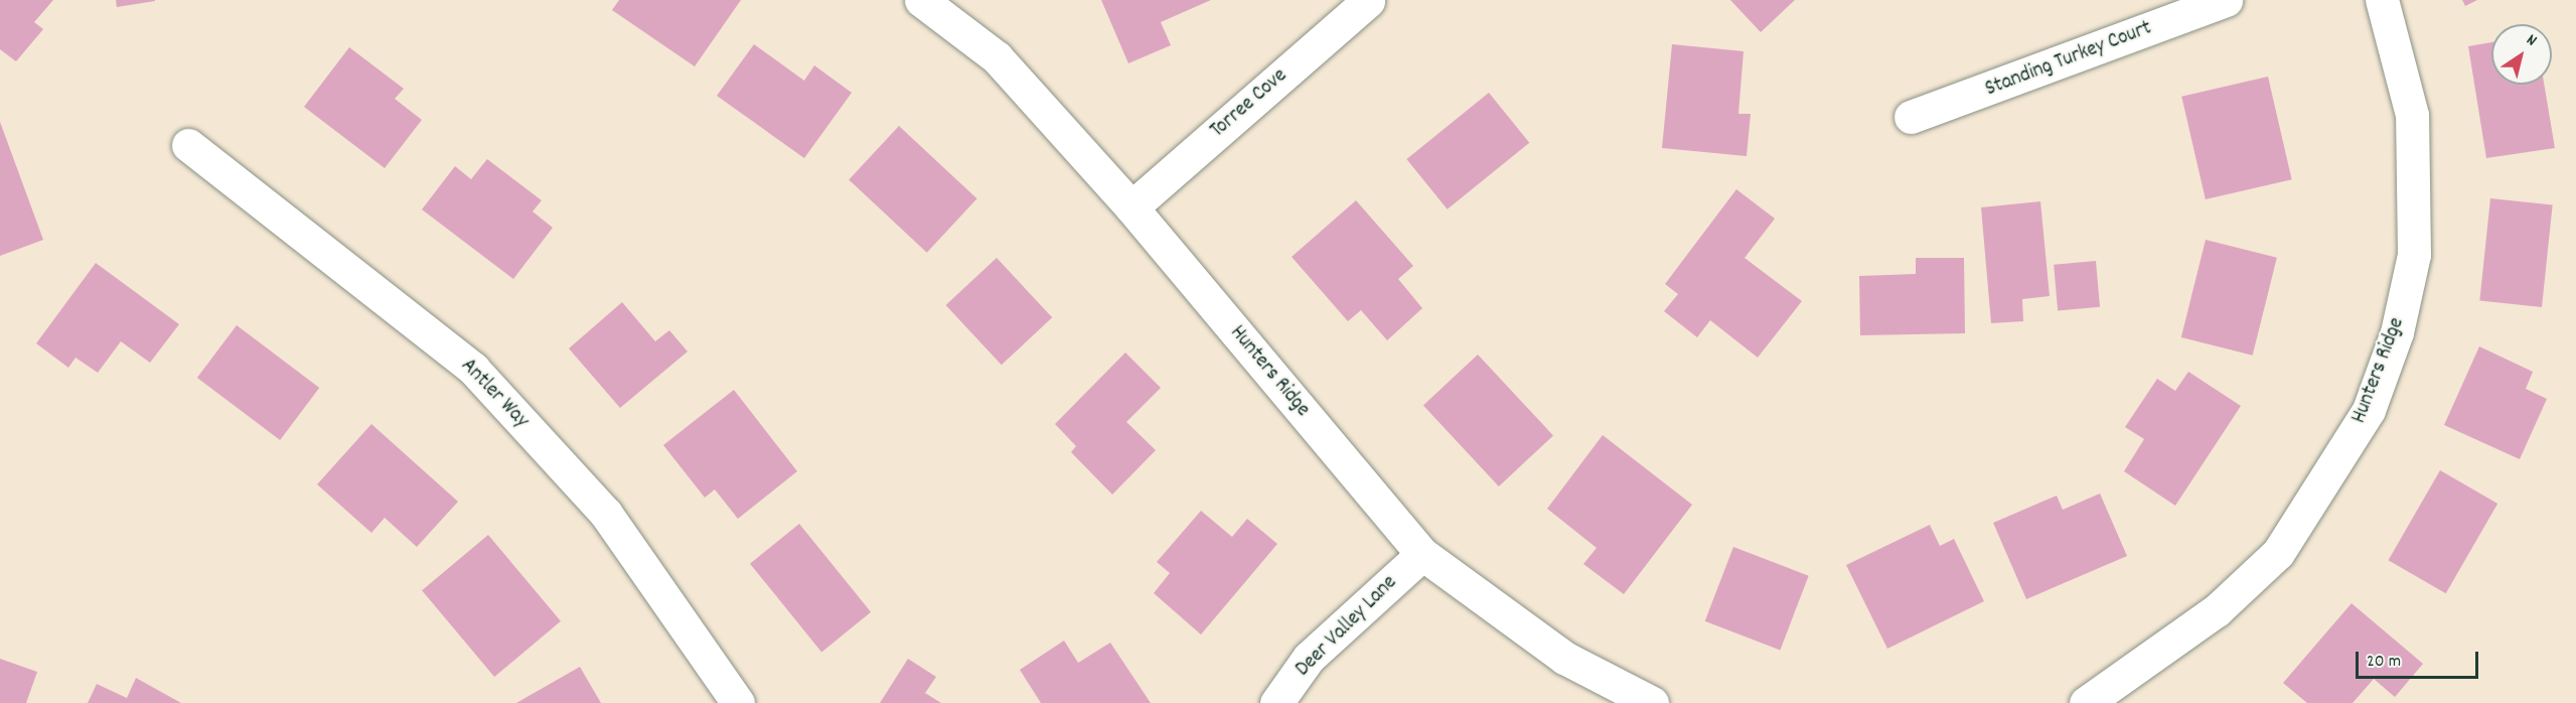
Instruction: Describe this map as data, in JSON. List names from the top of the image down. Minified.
{"streets":{"street":["Standing Turkey Court","Torree Cove","Hunters Ridge","Antler Way","Deer Valley Lane"]},"crossings":[["Torree Cove","Hunters Ridge"],["Hunters Ridge","Deer Valley Lane"]],"scale_bar":"20 m","north":"top right"}
